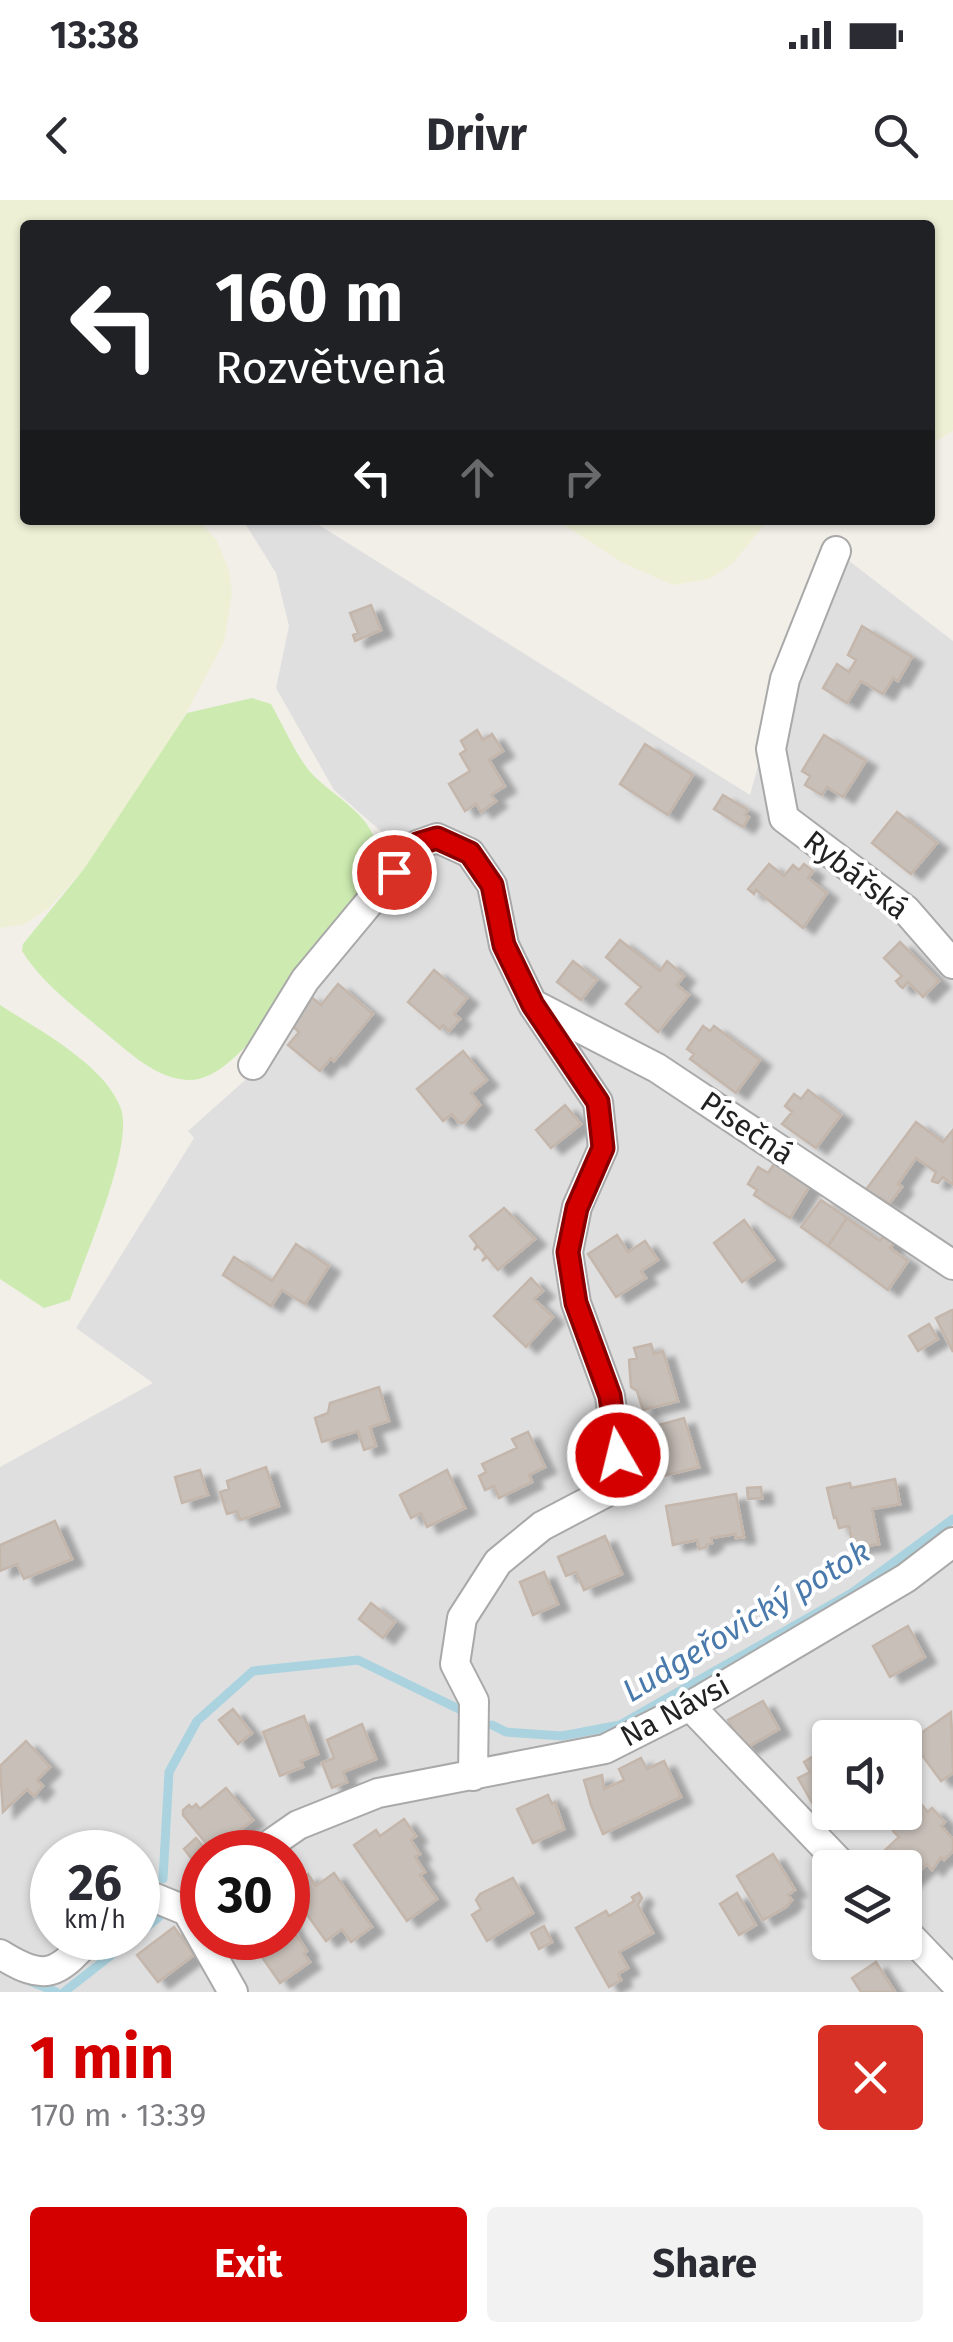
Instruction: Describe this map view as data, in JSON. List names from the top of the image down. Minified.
{"streets":{"street":["Rybářská","Písečná","Na Návsi"]},"water":["Ludgeřovický potok"],"page":{"status":"13:38","header":"Drivr","turn":["160 m","Rozvětvená"],"speed":"26 km/h","limit":"30","heading":["1 min","170 m · 13:39"],"buttons":["Exit","Share"]}}
